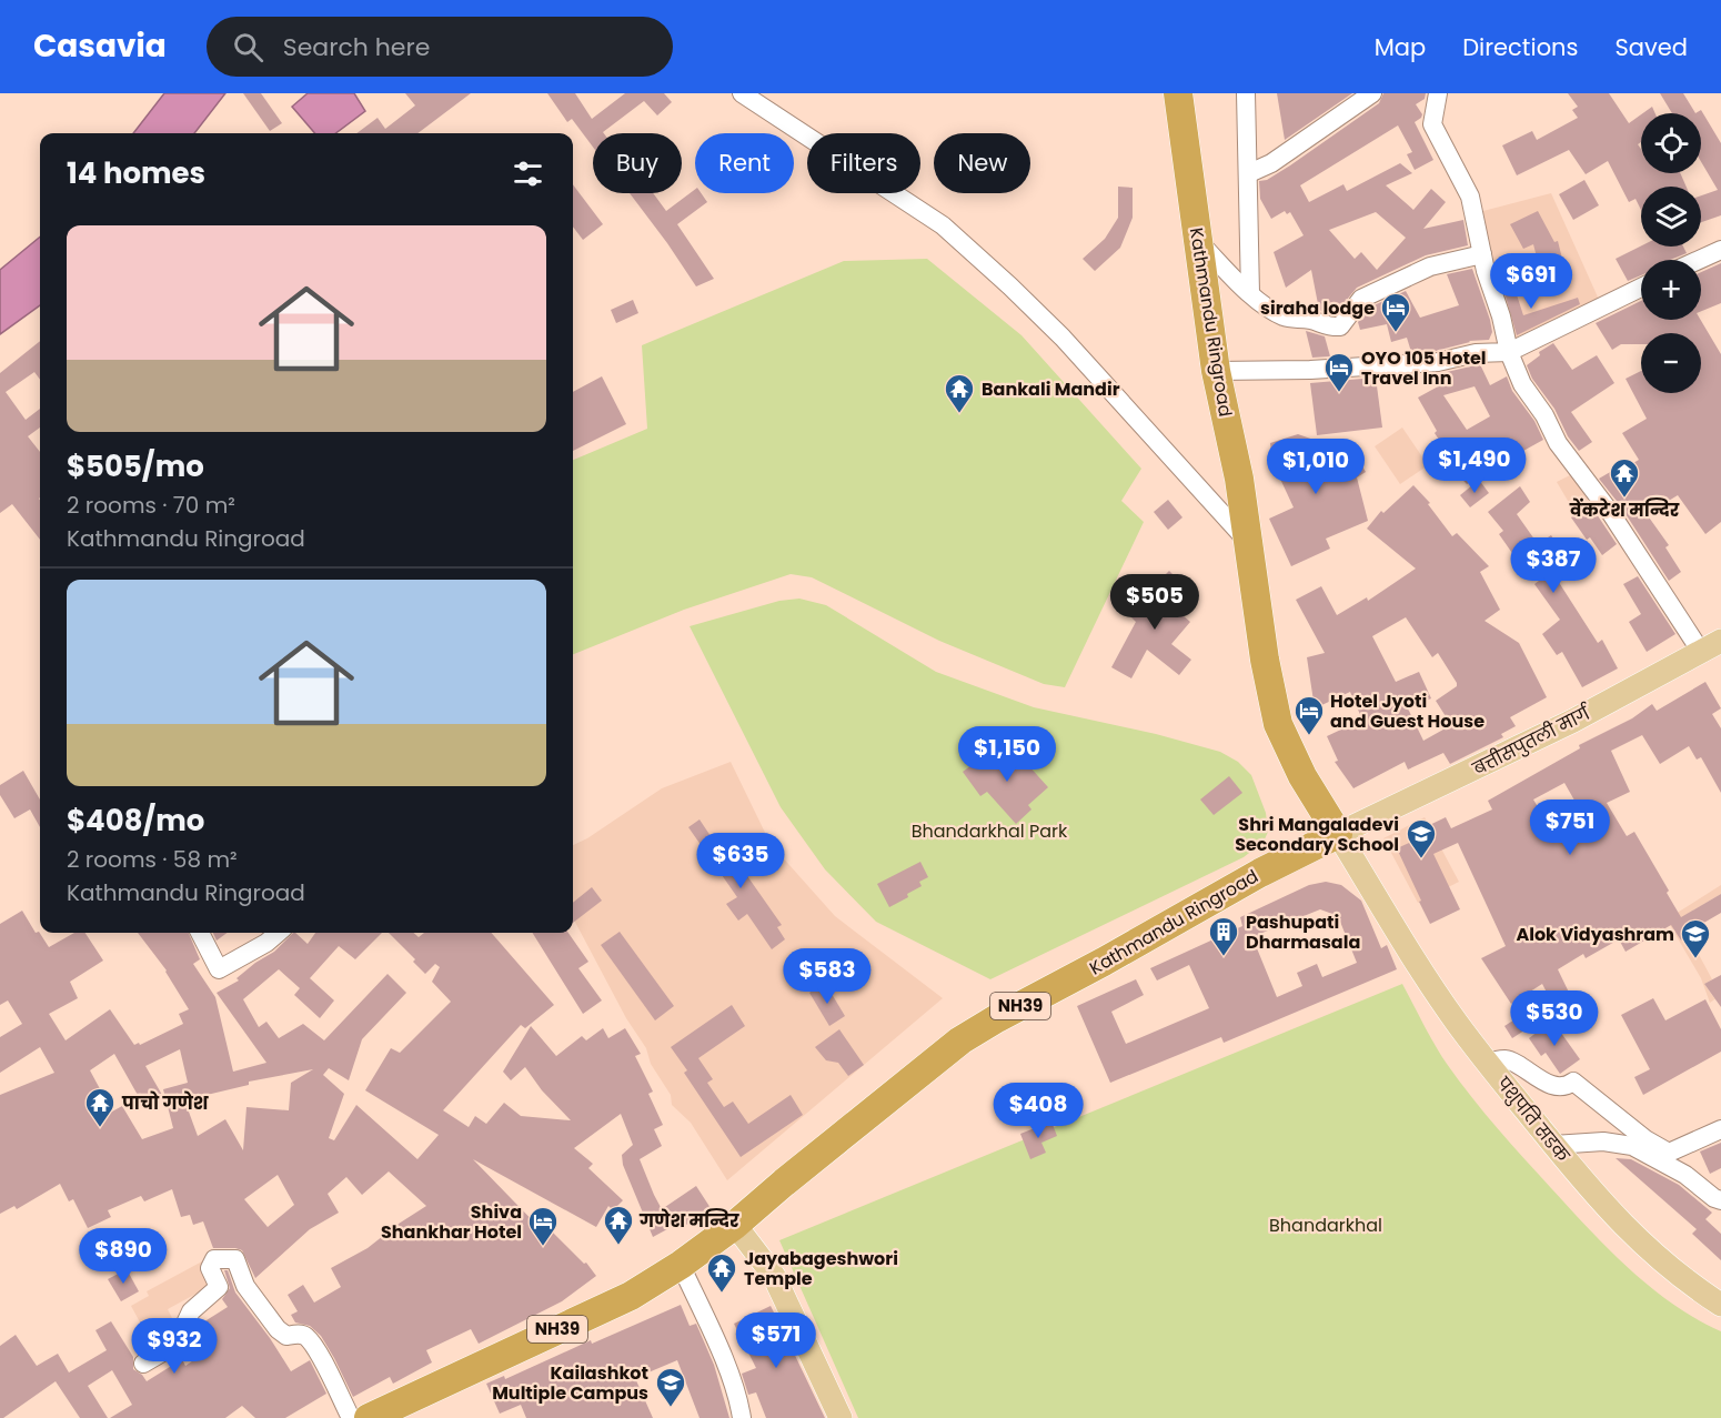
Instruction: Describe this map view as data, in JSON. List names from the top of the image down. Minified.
{"streets":{"highway":["Kathmandu Ringroad","NH39"],"main road":["बत्तीसपुतली मार्ग","पशुपति सडक"]},"crossings":[["Kathmandu Ringroad","बत्तीसपुतली मार्ग"],["Kathmandu Ringroad","पशुपति सडक"],["बत्तीसपुतली मार्ग","पशुपति सडक"]],"parks":["Bhandarkhal Park","Bhandarkhal"],"places":{"hotel":["siraha lodge","OYO 105 Hotel Travel Inn","Hotel Jyoti and Guest House","Shiva Shankhar Hotel"],"temple":["Bankali Mandir","वेंकटेश मन्दिर","पाचो गणेश","गणेश मन्दिर","Jayabageshwori Temple"],"school or university":["Shri Mangaladevi Secondary School","Alok Vidyashram","Kailashkot Multiple Campus"],"building":["Pashupati Dharmasala"]},"page":{"header":"Casavia","search":"Search here","nav":["Map","Directions","Saved"],"map_buttons":["+","−"],"chip":["Buy","Rent","Filters","New"],"heading":"14 homes","list":[{"name":"$505/mo","note":"2 rooms · 70 m² · Kathmandu Ringroad"},{"name":"$408/mo","note":"2 rooms · 58 m² · Kathmandu Ringroad"}],"price":["$691","$1,490","$1,010","$387","$505","$1,150","$751","$635","$583","$530","$408","$890","$571","$932"]}}
